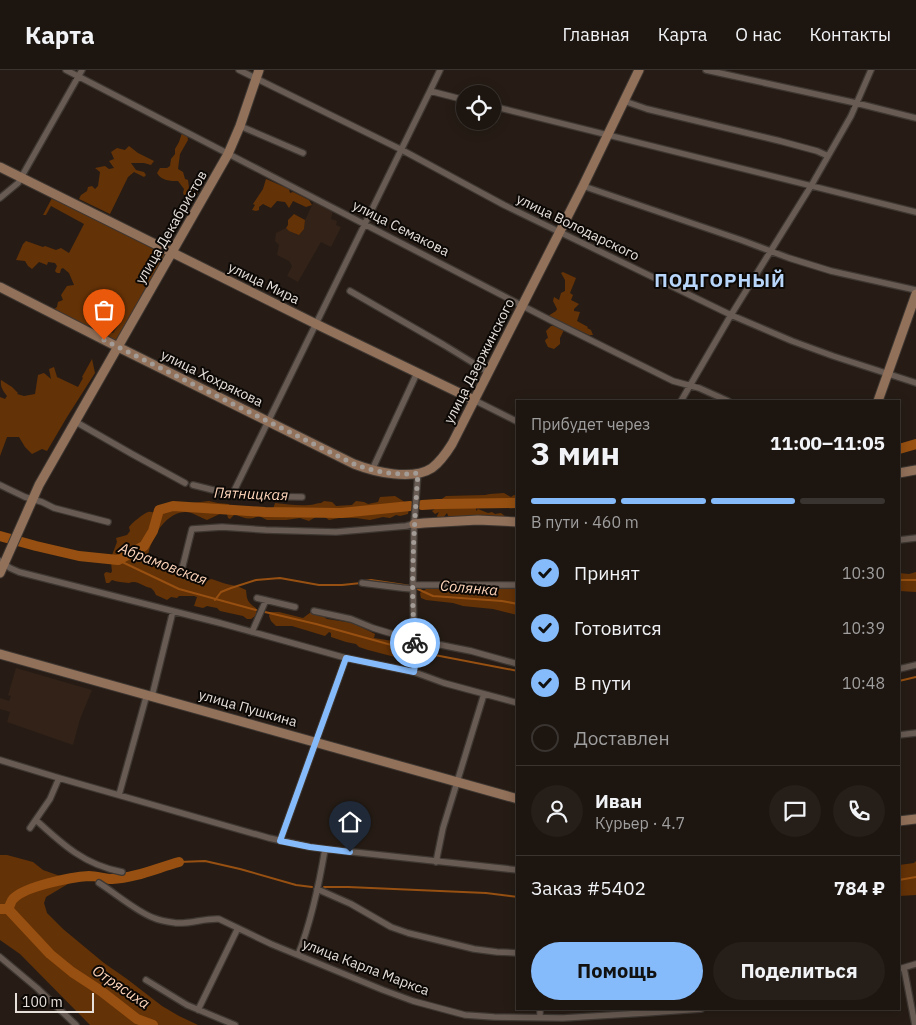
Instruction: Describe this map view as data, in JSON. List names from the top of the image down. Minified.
{"streets":{"street":["улица Декабристов","улица Володарского","улица Семакова","улица Мира","улица Дзержинского","улица Хохрякова","улица Пушкина","улица Карла Маркса"]},"crossings":[["улица Декабристов","улица Володарского"],["улица Декабристов","улица Семакова"],["улица Декабристов","улица Мира"],["улица Декабристов","улица Хохрякова"],["улица Володарского","улица Дзержинского"],["улица Семакова","улица Дзержинского"],["улица Мира","улица Дзержинского"],["улица Дзержинского","улица Хохрякова"]],"districts":["ПОДГОРНЫЙ"],"water":["Пятницкая","Абрамовская","Солянка","Отрясиха"],"scale_bar":"100 m","page":{"header":"Карта","nav":["Главная","Карта","О нас","Контакты"],"heading":["3 мин","Прибудет через","11:00–11:05"],"panel":["Иван","Курьер · 4.7","Заказ #5402","784 ₽"],"bar":"В пути · 460 m","list":[["Принят","10:30"],["Готовится","10:39"],["В пути","10:48"],"Доставлен"],"buttons":["Помощь","Поделиться"],"scale":"100 m"}}
